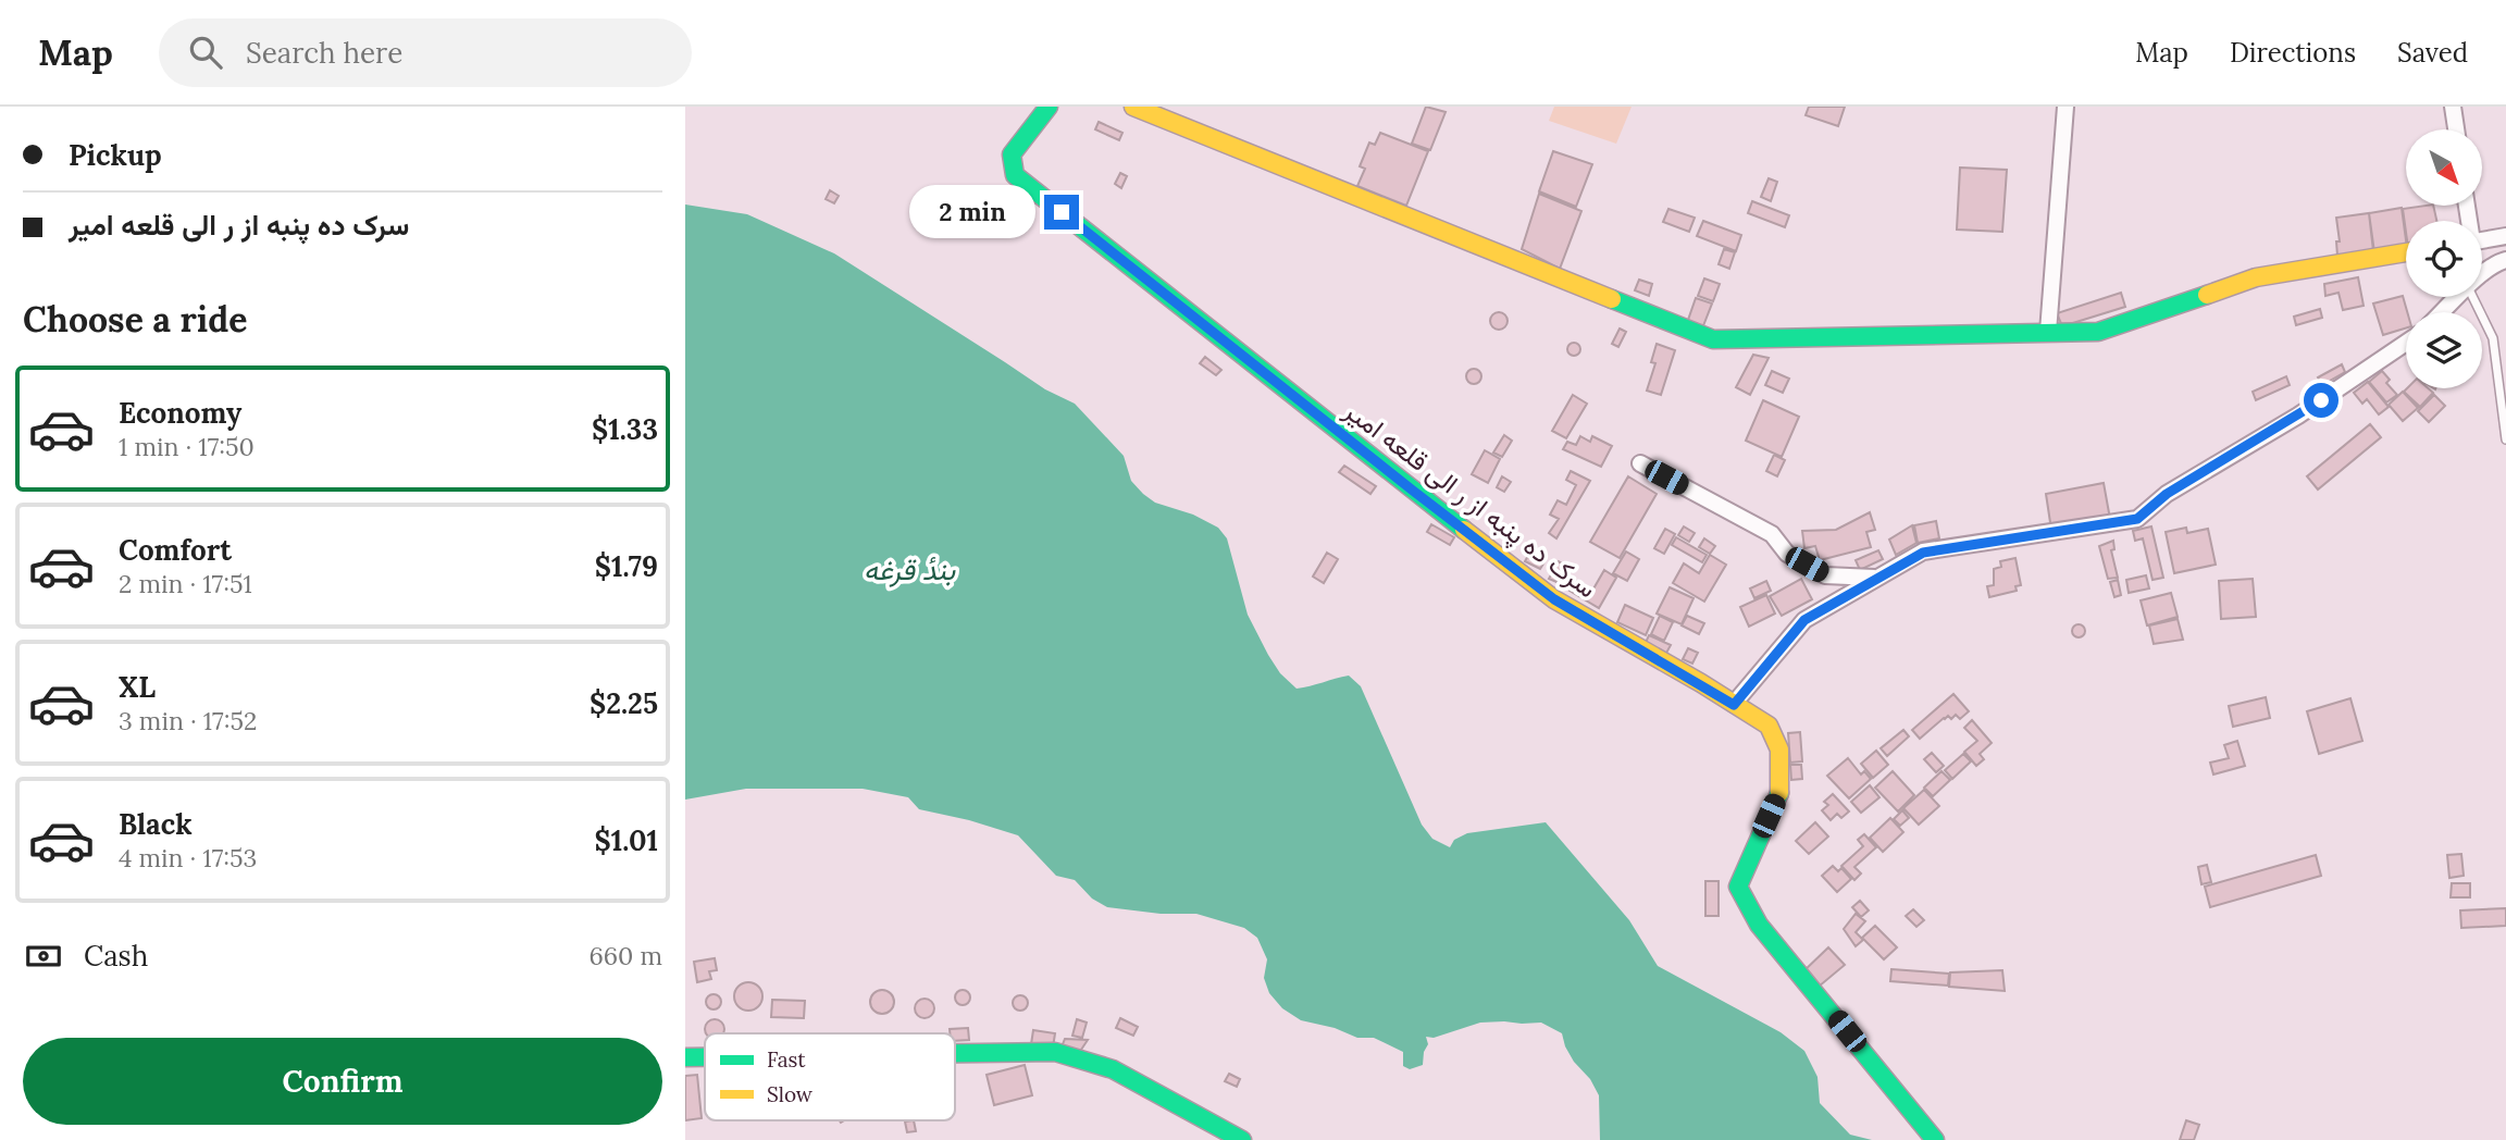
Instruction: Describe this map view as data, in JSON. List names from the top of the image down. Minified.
{"streets":{"street":["سرک ده پنبه از ر الی قلعه امیر"]},"water":["بندٔ قرغه"],"legend":["Fast","Slow"],"north":"bottom right","page":{"header":"Map","search":"Search here","nav":["Map","Directions","Saved"],"banner":["Pickup","سرک ده پنبه از ر الی قلعه امیر"],"bubble":"2 min","heading":"Choose a ride","list":[{"name":"Economy","note":"1 min · 17:50","value":"$1.33"},{"name":"Comfort","note":"2 min · 17:51","value":"$1.79"},{"name":"XL","note":"3 min · 17:52","value":"$2.25"},{"name":"Black","note":"4 min · 17:53","value":"$1.01"}],"pay":["Cash","660 m"],"buttons":"Confirm"}}
